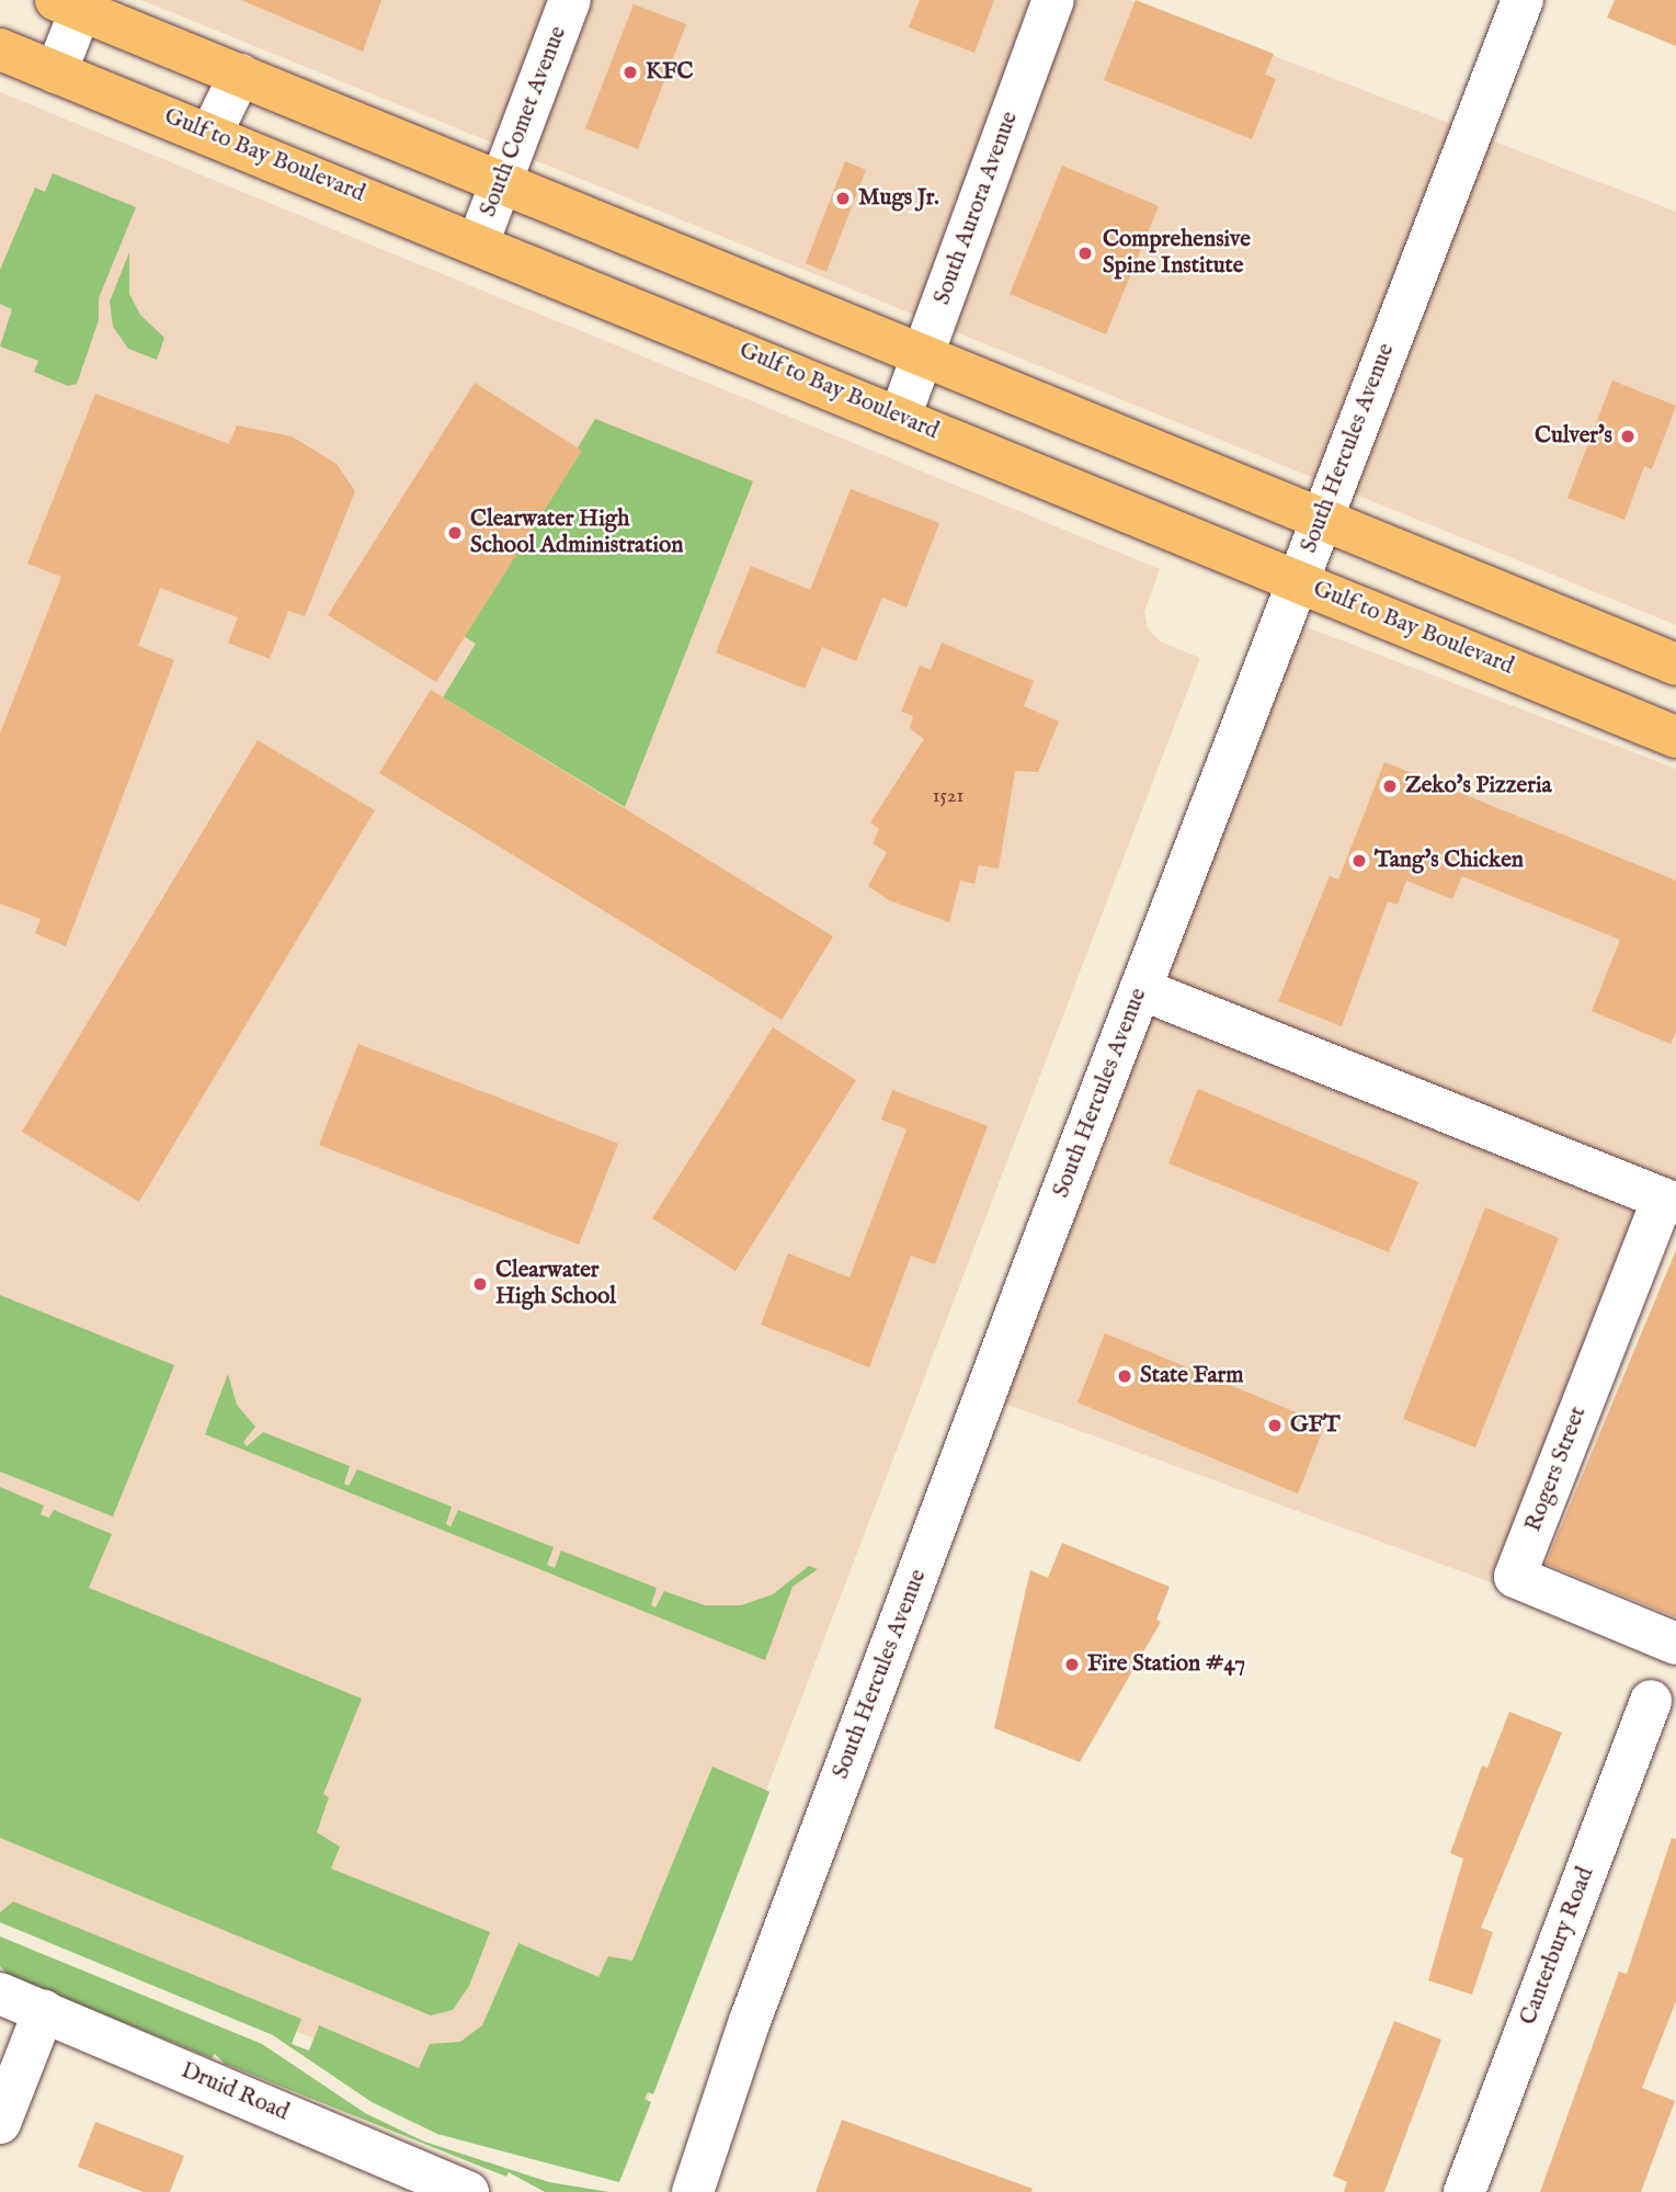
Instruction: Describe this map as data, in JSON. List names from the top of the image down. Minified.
{"streets":{"main road":["Gulf to Bay Boulevard"],"street":["South Comet Avenue","South Aurora Avenue","South Hercules Avenue","Rogers Street","Canterbury Road","Druid Road"]},"crossings":[["South Comet Avenue","Gulf to Bay Boulevard"],["Gulf to Bay Boulevard","South Aurora Avenue"],["Gulf to Bay Boulevard","South Hercules Avenue"],["South Hercules Avenue","Rogers Street"]],"places":["KFC","Mugs Jr.","Comprehensive Spine Institute","Culver's","Clearwater High School Administration","Zeko's Pizzeria","Tang's Chicken","Clearwater High School","State Farm","GFT","Fire Station #47"],"house_numbers":["1521"]}
